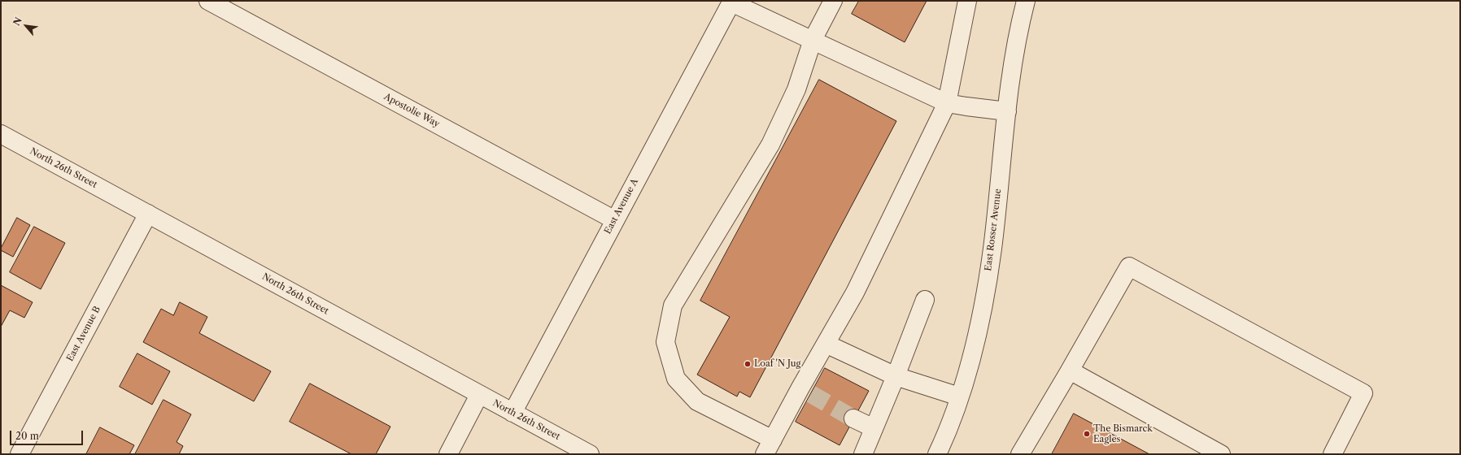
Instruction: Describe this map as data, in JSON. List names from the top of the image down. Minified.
{"streets":{"street":["Apostolie Way","North 26th Street","East Avenue A","East Rosser Avenue","East Avenue B"]},"crossings":[["Apostolie Way","East Avenue A"],["North 26th Street","East Avenue A"],["North 26th Street","East Avenue B"]],"places":["Loaf 'N Jug","The Bismarck Eagles"],"scale_bar":"20 m","north":"top left"}
